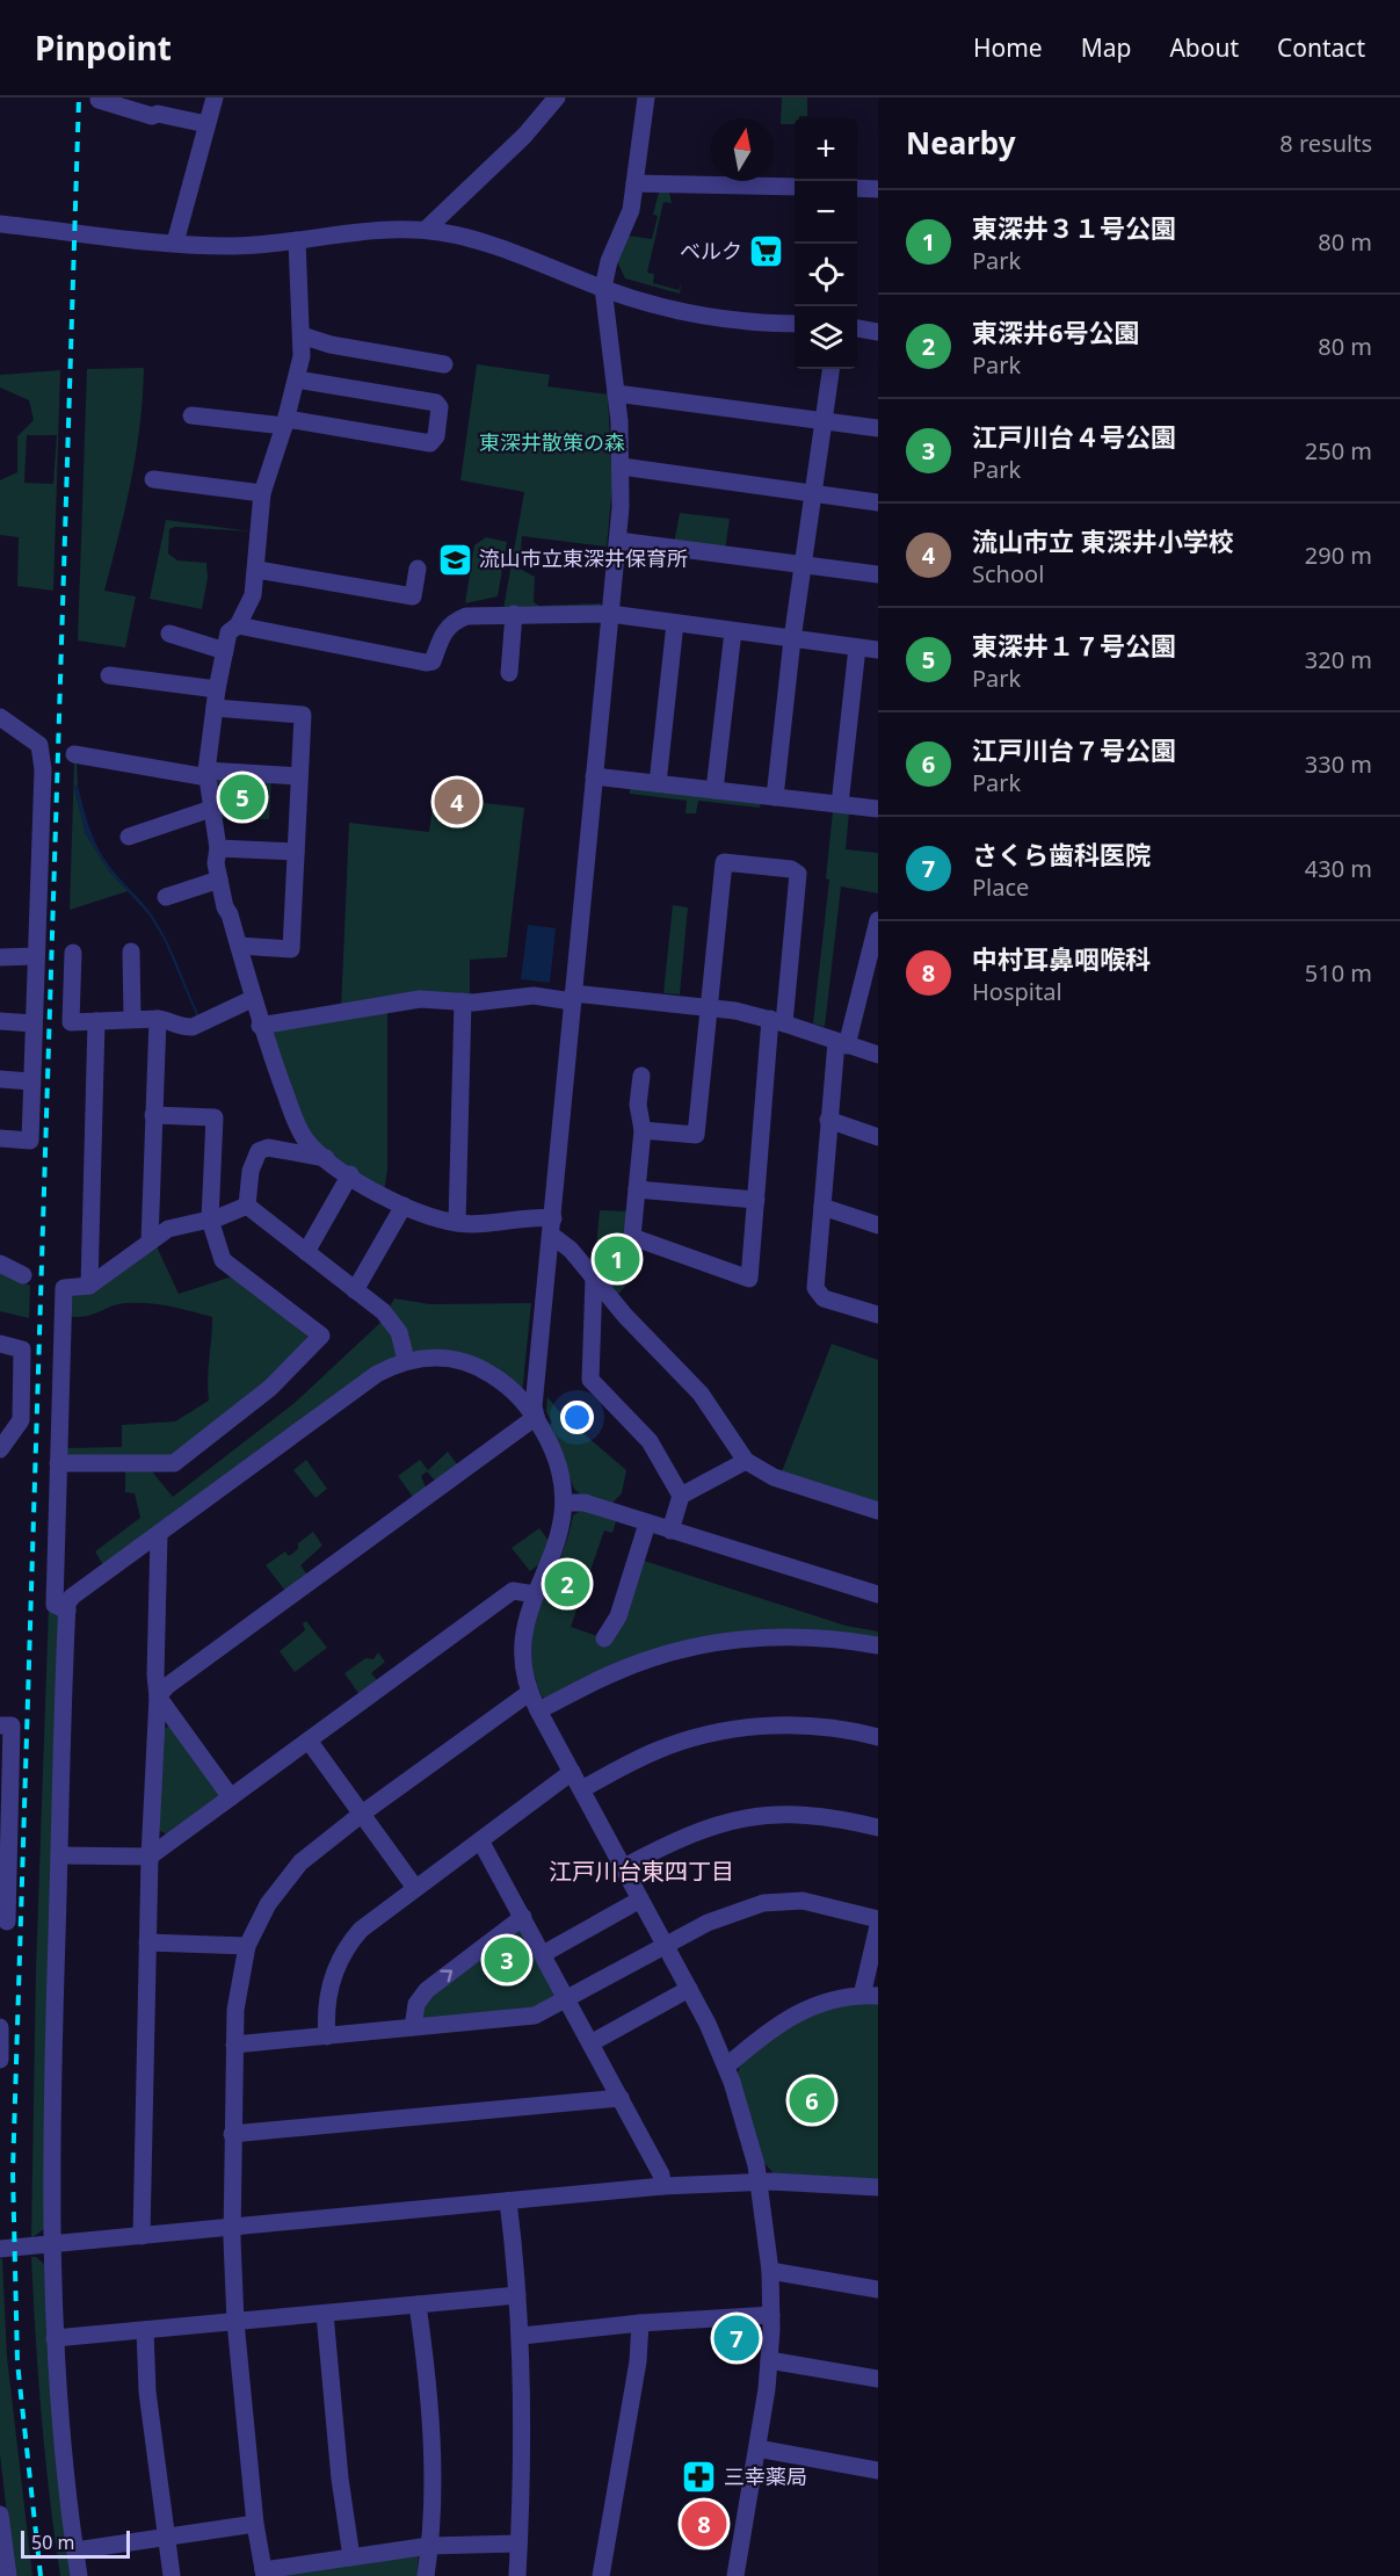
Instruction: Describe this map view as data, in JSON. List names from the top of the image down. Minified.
{"districts":["江戸川台東四丁目"],"parks":["東深井散策の森"],"places":{"supermarket":["ベルク"],"school or university":["流山市立東深井保育所"],"pharmacy":["三幸薬局"]},"scale_bar":"50 m","north":"top","page":{"header":"Pinpoint","nav":["Home","Map","About","Contact"],"heading":["Nearby","8 results"],"map_buttons":["+","−"],"list":[{"mark":"1","name":"東深井３１号公園","note":"Park","value":"80 m"},{"mark":"2","name":"東深井6号公園","note":"Park","value":"80 m"},{"mark":"3","name":"江戸川台４号公園","note":"Park","value":"250 m"},{"mark":"4","name":"流山市立 東深井小学校","note":"School","value":"290 m"},{"mark":"5","name":"東深井１７号公園","note":"Park","value":"320 m"},{"mark":"6","name":"江戸川台７号公園","note":"Park","value":"330 m"},{"mark":"7","name":"さくら歯科医院","note":"Place","value":"430 m"},{"mark":"8","name":"中村耳鼻咽喉科","note":"Hospital","value":"510 m"}],"pins":["5","4","1","2","3","6","7","8"],"scale":"50 m"}}
